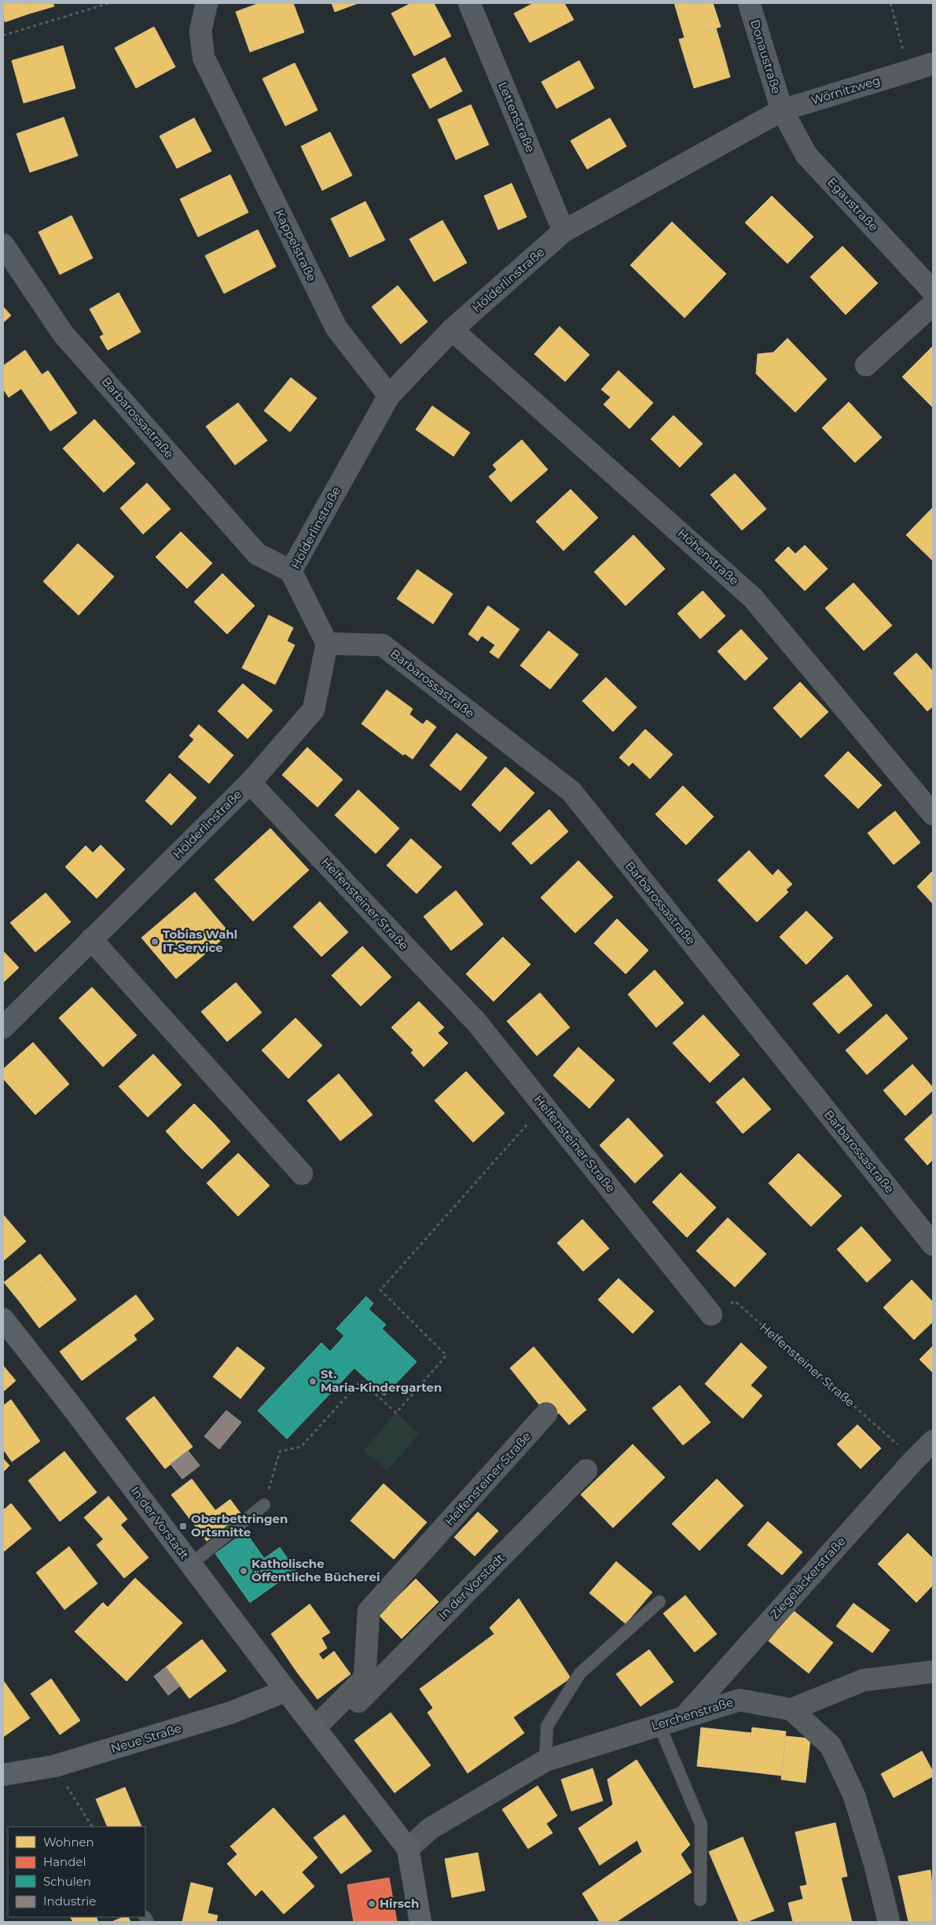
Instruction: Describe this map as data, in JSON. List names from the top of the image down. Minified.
{"streets":{"street":["Donaustraße","Wörnitzweg","Lettenstraße","Egaustraße","Kappelstraße","Hölderlinstraße","Barbarossastraße","Höhenstraße","Helfensteiner Straße","In der Vorstadt","Ziegeläckerstraße","Lerchenstraße","Neue Straße"]},"crossings":[["Donaustraße","Wörnitzweg"],["Donaustraße","Egaustraße"],["Donaustraße","Hölderlinstraße"],["Wörnitzweg","Egaustraße"],["Wörnitzweg","Hölderlinstraße"],["Lettenstraße","Hölderlinstraße"],["Egaustraße","Hölderlinstraße"],["Kappelstraße","Hölderlinstraße"],["Hölderlinstraße","Barbarossastraße"],["Hölderlinstraße","Höhenstraße"],["Hölderlinstraße","Helfensteiner Straße"],["Helfensteiner Straße","In der Vorstadt"],["Helfensteiner Straße","Ziegeläckerstraße"],["In der Vorstadt","Lerchenstraße"],["In der Vorstadt","Neue Straße"],["Ziegeläckerstraße","Lerchenstraße"]],"places":{"other":["Tobias Wahl IT-Service","St. Maria-Kindergarten","Katholische Öffentliche Bücherei","Hirsch"],"transit":["Oberbettringen Ortsmitte"]},"legend":["Wohnen","Handel","Schulen","Industrie"]}
